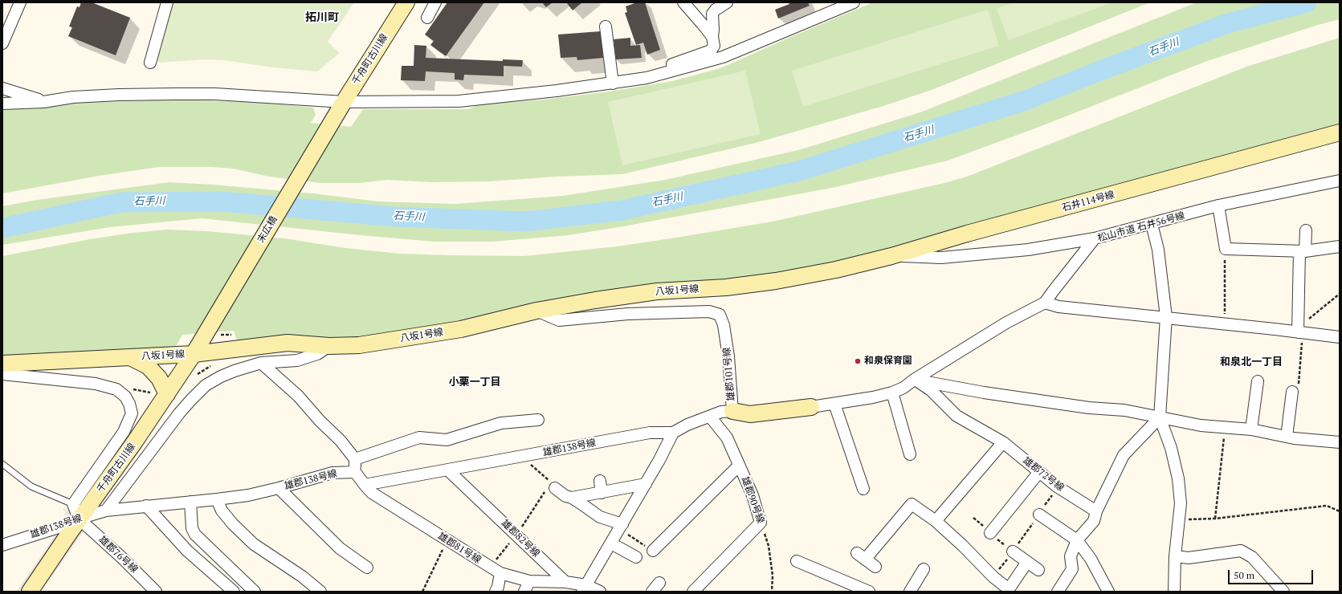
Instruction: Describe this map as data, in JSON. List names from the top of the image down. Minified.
{"streets":{"street":["千舟町古川線","石井114号線","松山市道 石井56号線","末広橋","八坂1号線","雄郡101号線","雄郡138号線","雄郡72号線","雄郡90号線","雄郡82号線","雄郡81号線","雄郡76号線"]},"crossings":[["千舟町古川線","末広橋"],["千舟町古川線","八坂1号線"],["千舟町古川線","雄郡138号線"],["千舟町古川線","雄郡76号線"],["石井114号線","八坂1号線"],["松山市道 石井56号線","雄郡72号線"],["末広橋","八坂1号線"],["八坂1号線","雄郡101号線"],["雄郡101号線","雄郡138号線"],["雄郡101号線","雄郡90号線"],["雄郡138号線","雄郡82号線"],["雄郡138号線","雄郡81号線"],["雄郡138号線","雄郡76号線"],["雄郡82号線","雄郡81号線"]],"districts":["拓川町","和泉北一丁目","小栗一丁目"],"water":["石手川"],"places":["和泉保育園"],"scale_bar":"50 m"}
